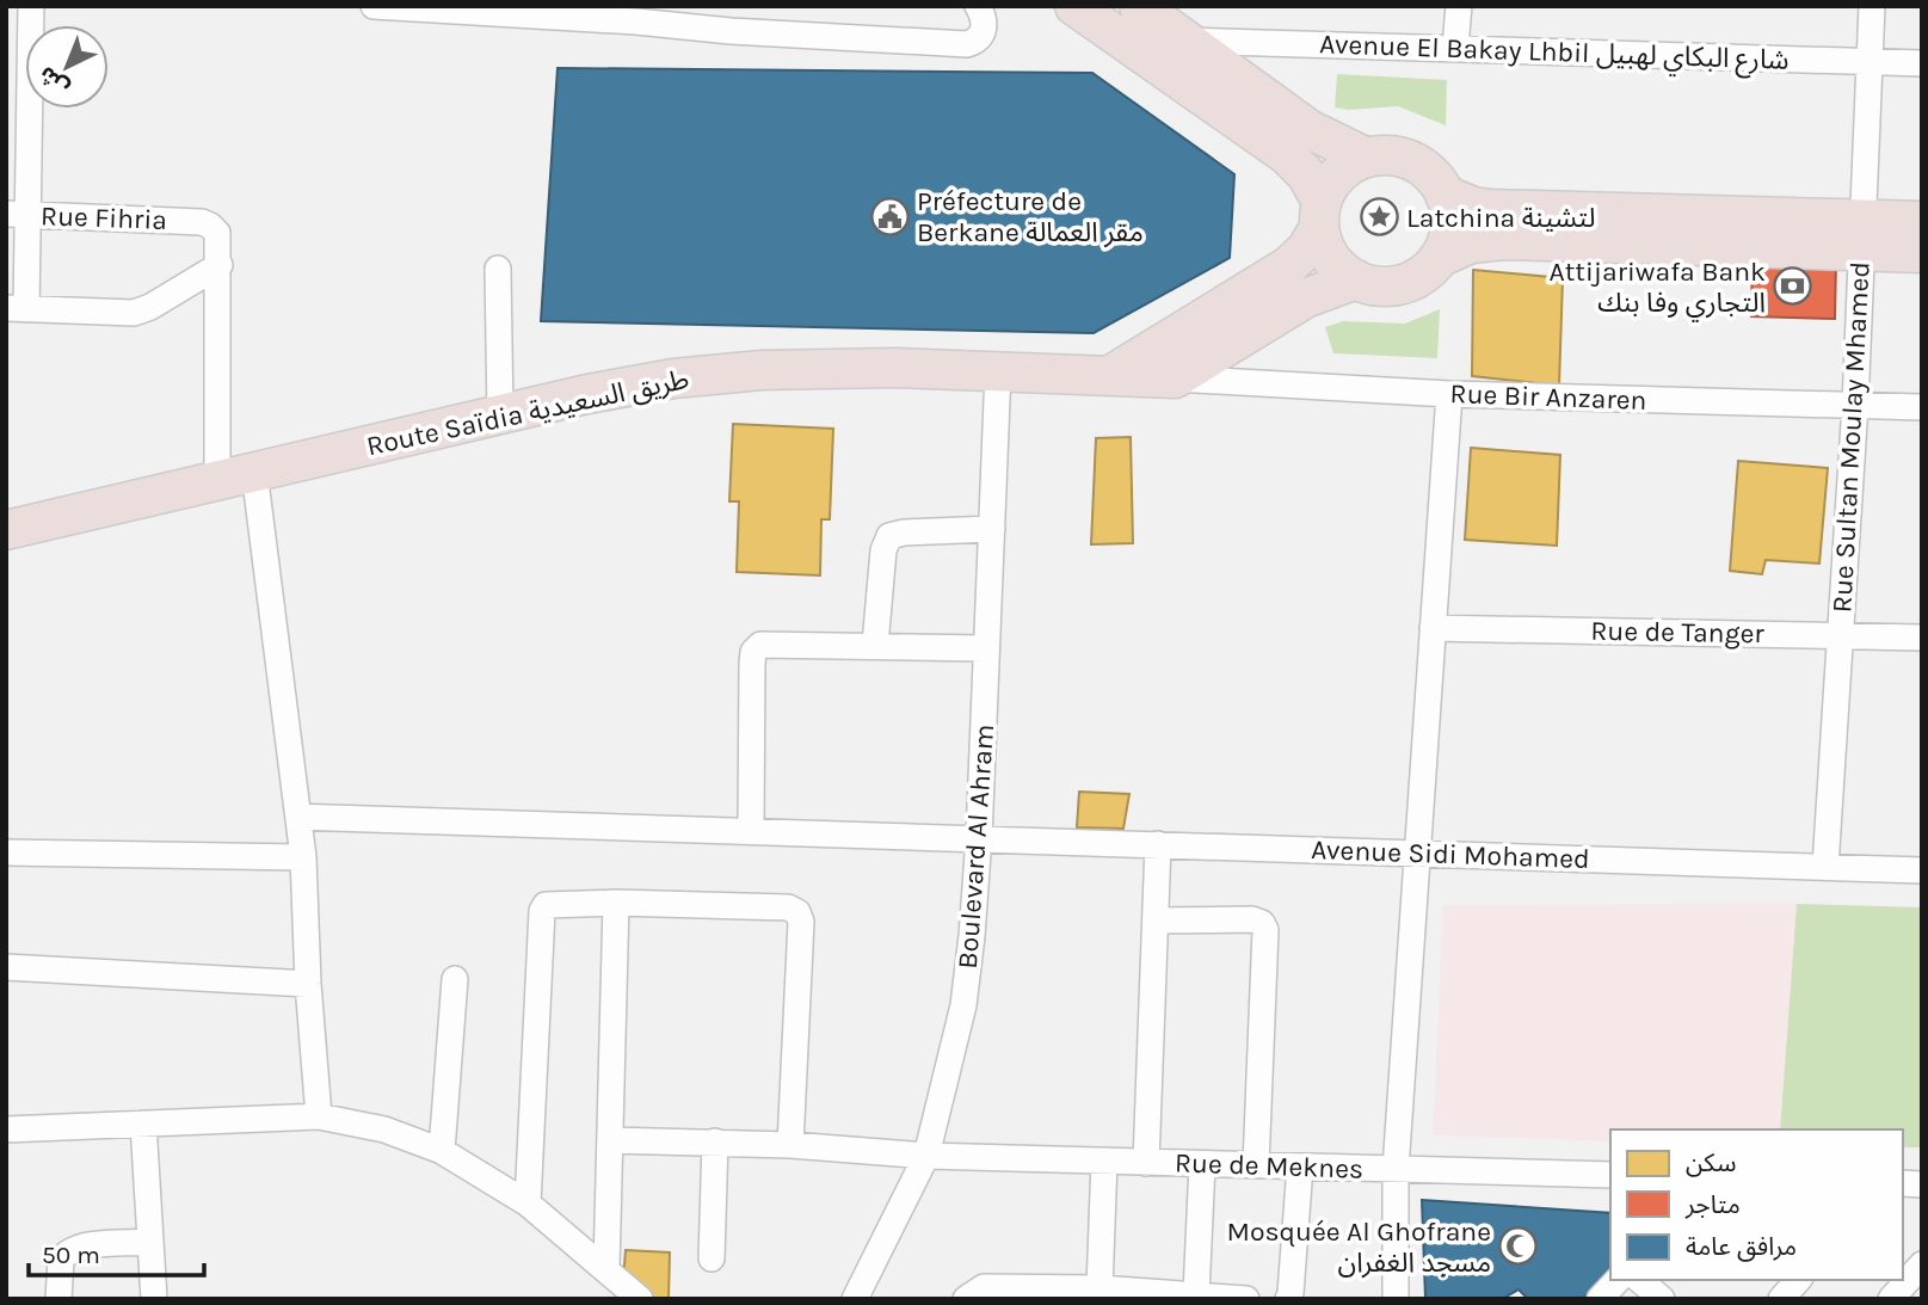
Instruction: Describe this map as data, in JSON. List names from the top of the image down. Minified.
{"streets":{"highway":["Route Saïdia طريق السعيدية"],"street":["Avenue El Bakay Lhbil شارع البكاي لهبيل","Rue Fihria","Rue Bir Anzaren","Rue Sultan Moulay Mhamed","Rue de Tanger","Boulevard Al Ahram","Avenue Sidi Mohamed","Rue de Meknes"]},"crossings":[["Avenue El Bakay Lhbil شارع البكاي لهبيل","Rue Sultan Moulay Mhamed"],["Rue Bir Anzaren","Route Saïdia طريق السعيدية"],["Rue Bir Anzaren","Rue Sultan Moulay Mhamed"],["Route Saïdia طريق السعيدية","Boulevard Al Ahram"],["Rue Sultan Moulay Mhamed","Rue de Tanger"],["Rue Sultan Moulay Mhamed","Avenue Sidi Mohamed"],["Boulevard Al Ahram","Avenue Sidi Mohamed"],["Boulevard Al Ahram","Rue de Meknes"]],"places":{"public building":["Préfecture de Berkane مقر العمالة"],"place":["Latchina لتشينة"],"bank":["Attijariwafa Bank التجاري وفا بنك"],"mosque":["Mosquée Al Ghofrane مسجد الغفران"]},"legend":["سكن","متاجر","مرافق عامة"],"scale_bar":"50 m","north":"bottom left"}
